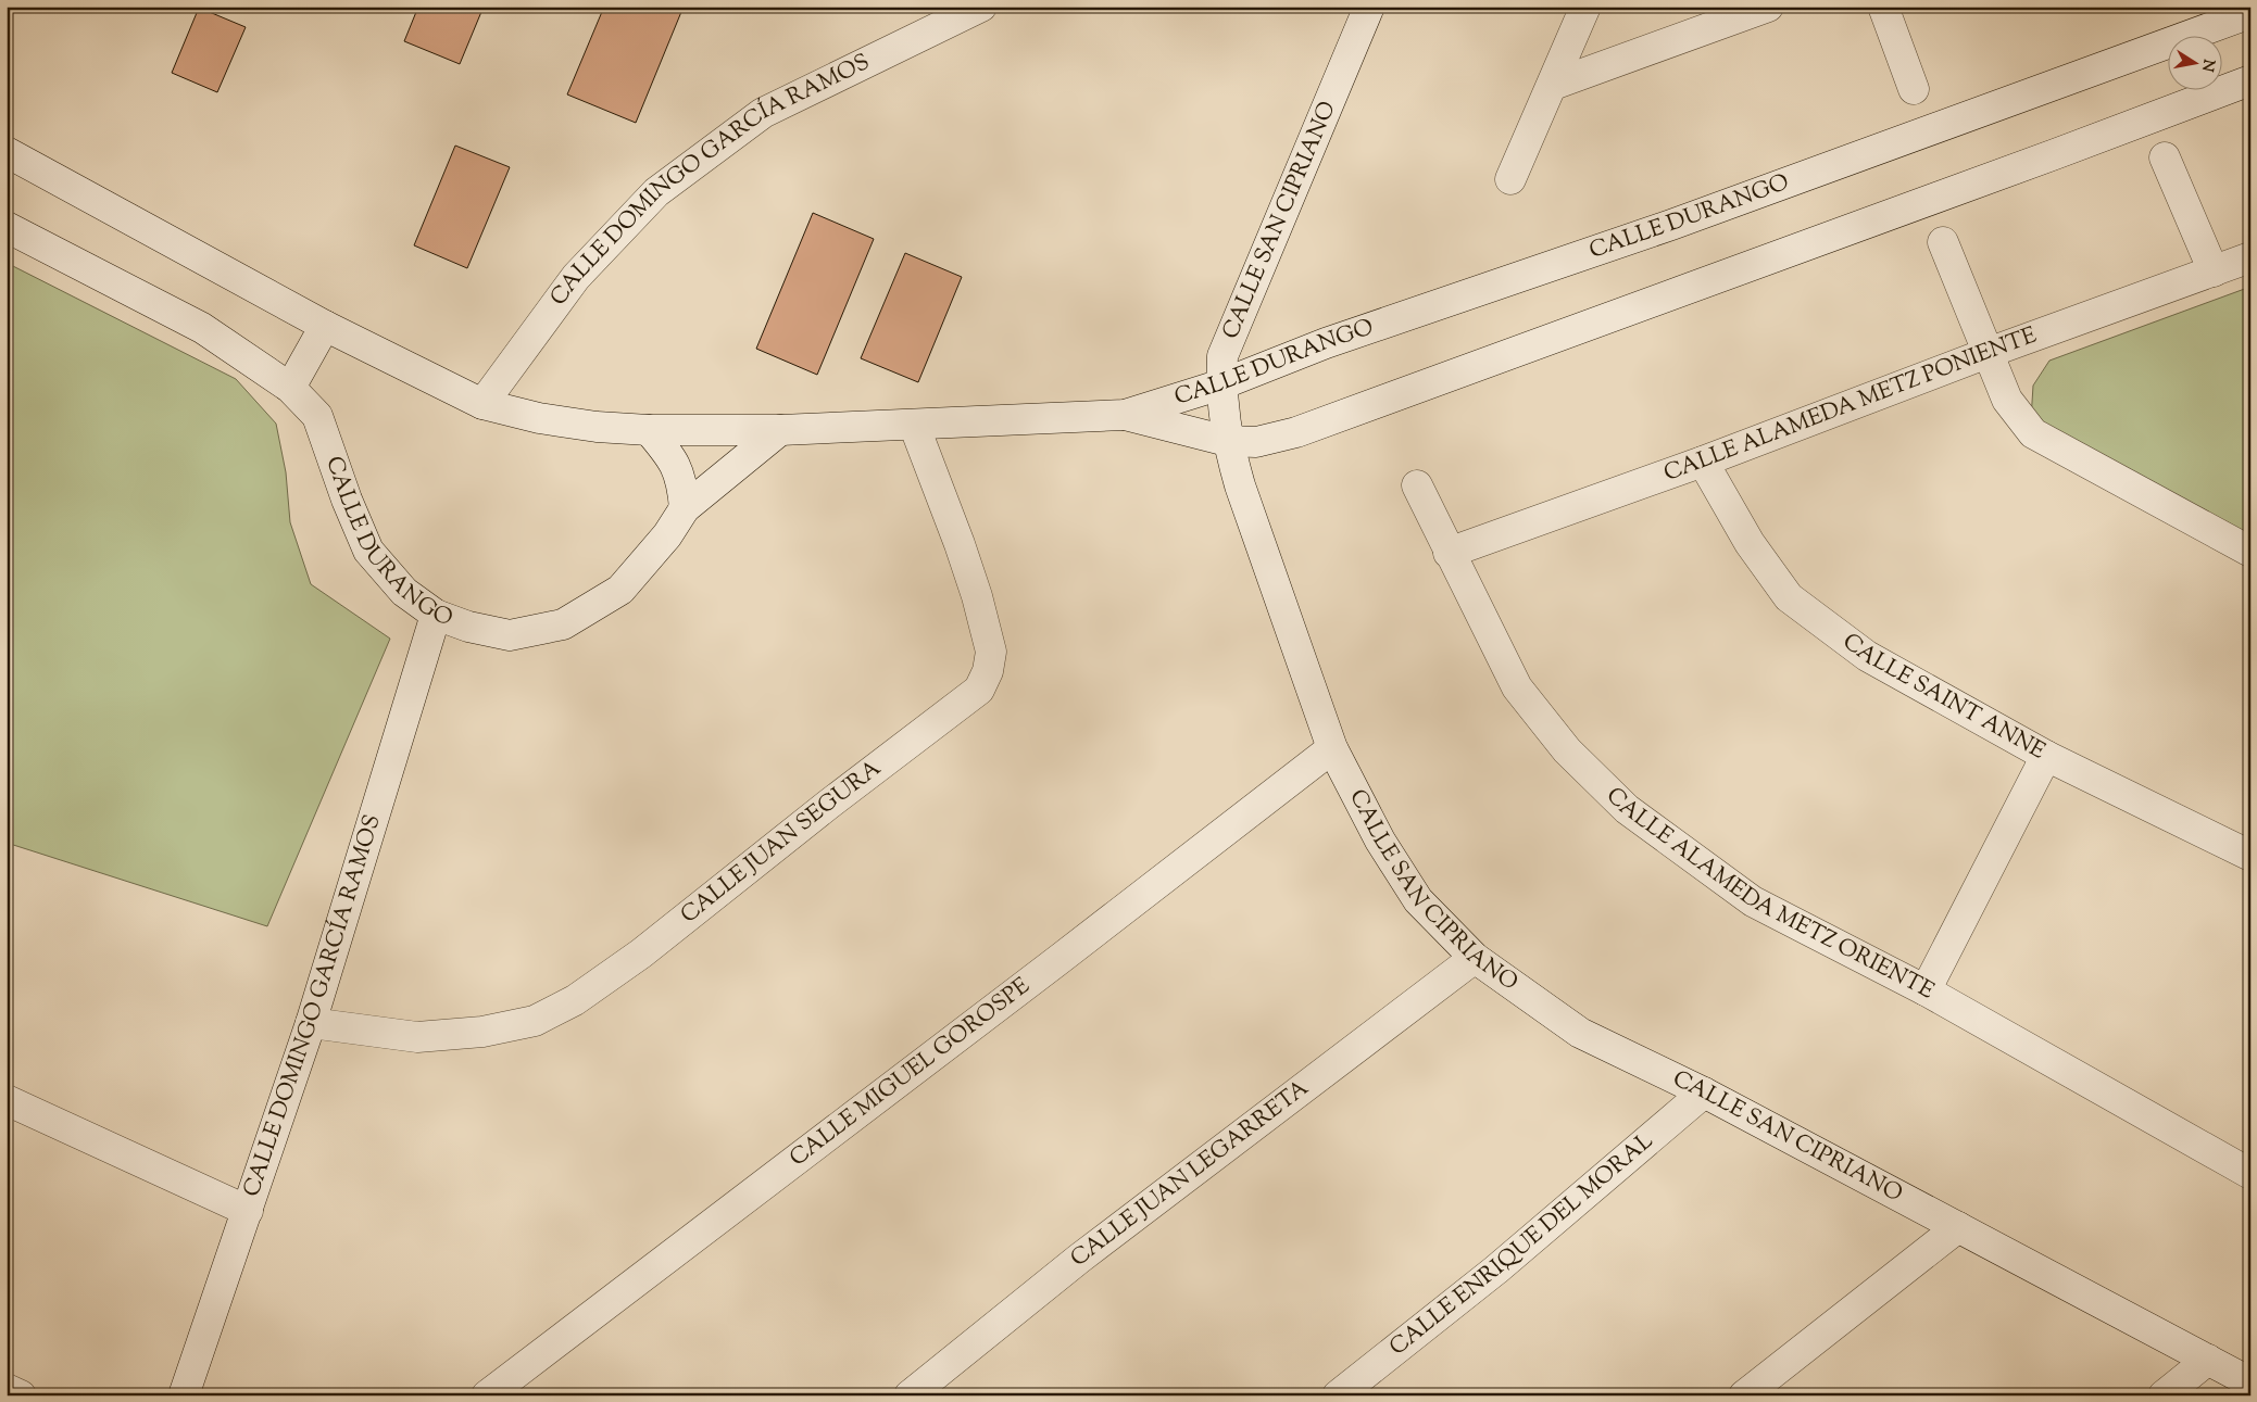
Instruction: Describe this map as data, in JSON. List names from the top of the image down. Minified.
{"streets":{"street":["CALLE DOMINGO GARCÍA RAMOS","CALLE DURANGO","CALLE SAN CIPRIANO","CALLE ALAMEDA METZ PONIENTE","CALLE SAINT ANNE","CALLE JUAN SEGURA","CALLE ALAMEDA METZ ORIENTE","CALLE MIGUEL GOROSPE","CALLE JUAN LEGARRETA","CALLE ENRIQUE DEL MORAL"]},"crossings":[["CALLE DOMINGO GARCÍA RAMOS","CALLE DURANGO"],["CALLE DOMINGO GARCÍA RAMOS","CALLE JUAN SEGURA"],["CALLE DURANGO","CALLE SAN CIPRIANO"],["CALLE DURANGO","CALLE JUAN SEGURA"],["CALLE SAN CIPRIANO","CALLE MIGUEL GOROSPE"],["CALLE SAN CIPRIANO","CALLE JUAN LEGARRETA"],["CALLE SAN CIPRIANO","CALLE ENRIQUE DEL MORAL"],["CALLE ALAMEDA METZ PONIENTE","CALLE SAINT ANNE"],["CALLE ALAMEDA METZ PONIENTE","CALLE ALAMEDA METZ ORIENTE"]],"north":"right"}
